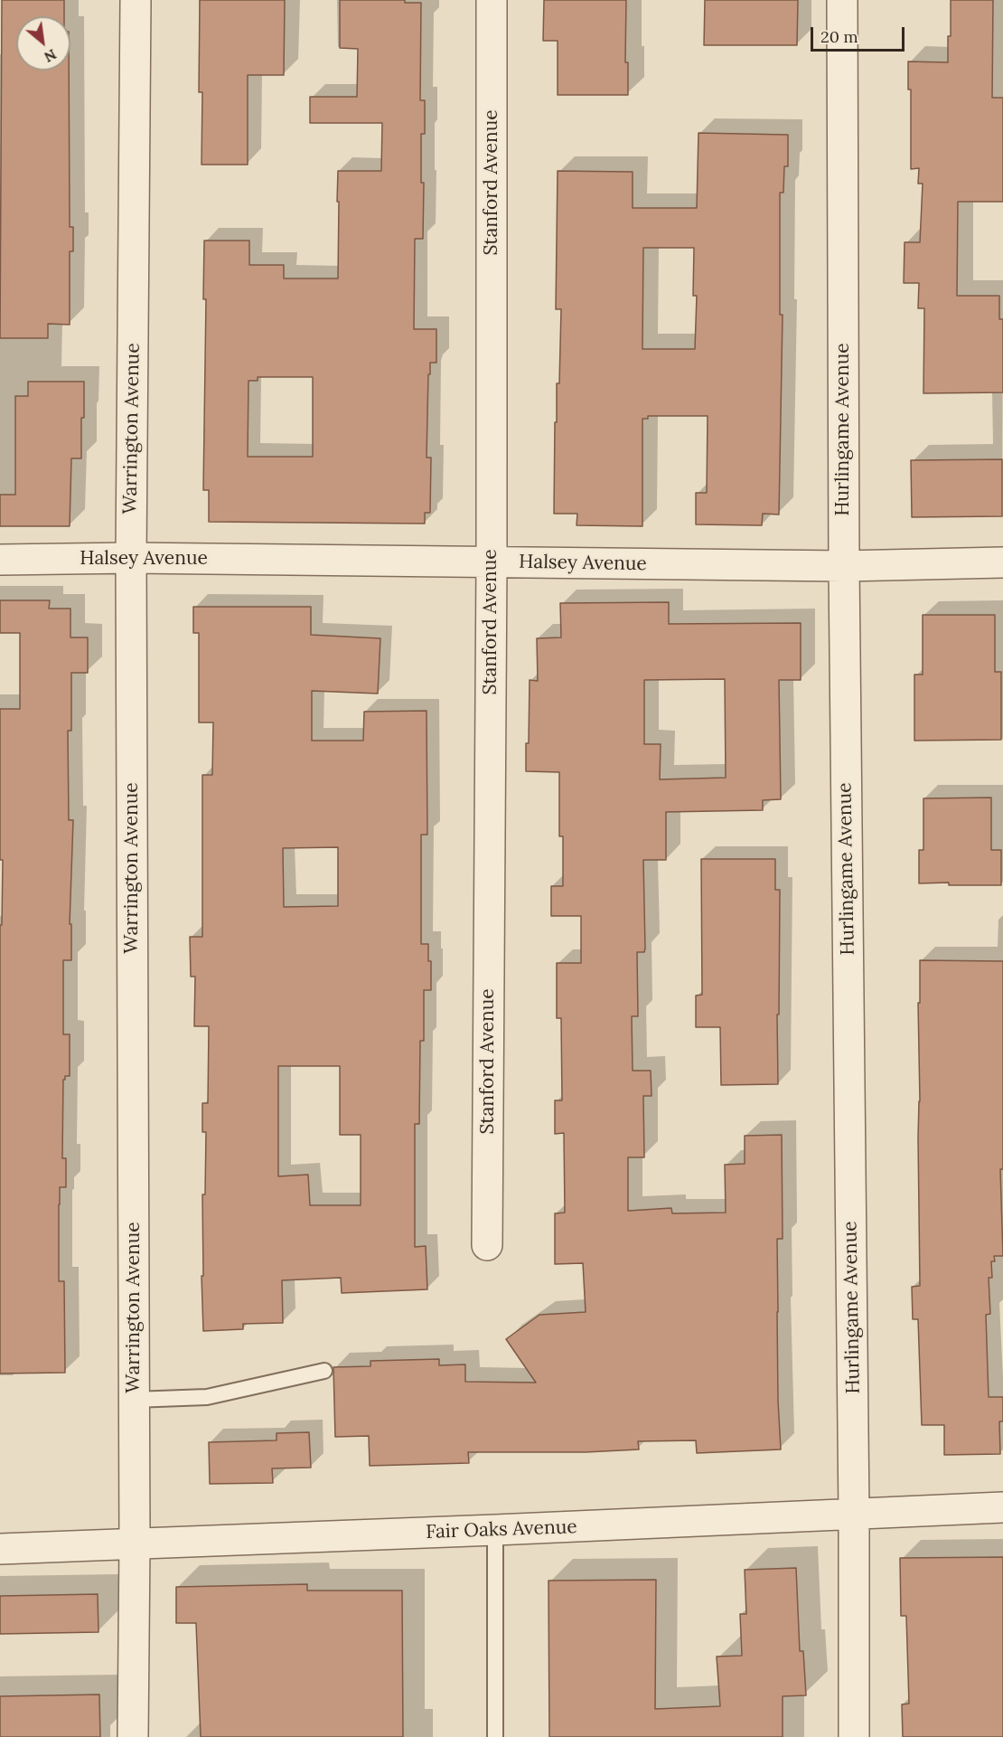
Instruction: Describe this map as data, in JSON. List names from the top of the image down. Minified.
{"streets":{"street":["Stanford Avenue","Warrington Avenue","Hurlingame Avenue","Halsey Avenue","Fair Oaks Avenue"]},"crossings":[["Stanford Avenue","Halsey Avenue"],["Warrington Avenue","Halsey Avenue"],["Warrington Avenue","Fair Oaks Avenue"],["Hurlingame Avenue","Halsey Avenue"],["Hurlingame Avenue","Fair Oaks Avenue"]],"scale_bar":"20 m","north":"bottom right"}
